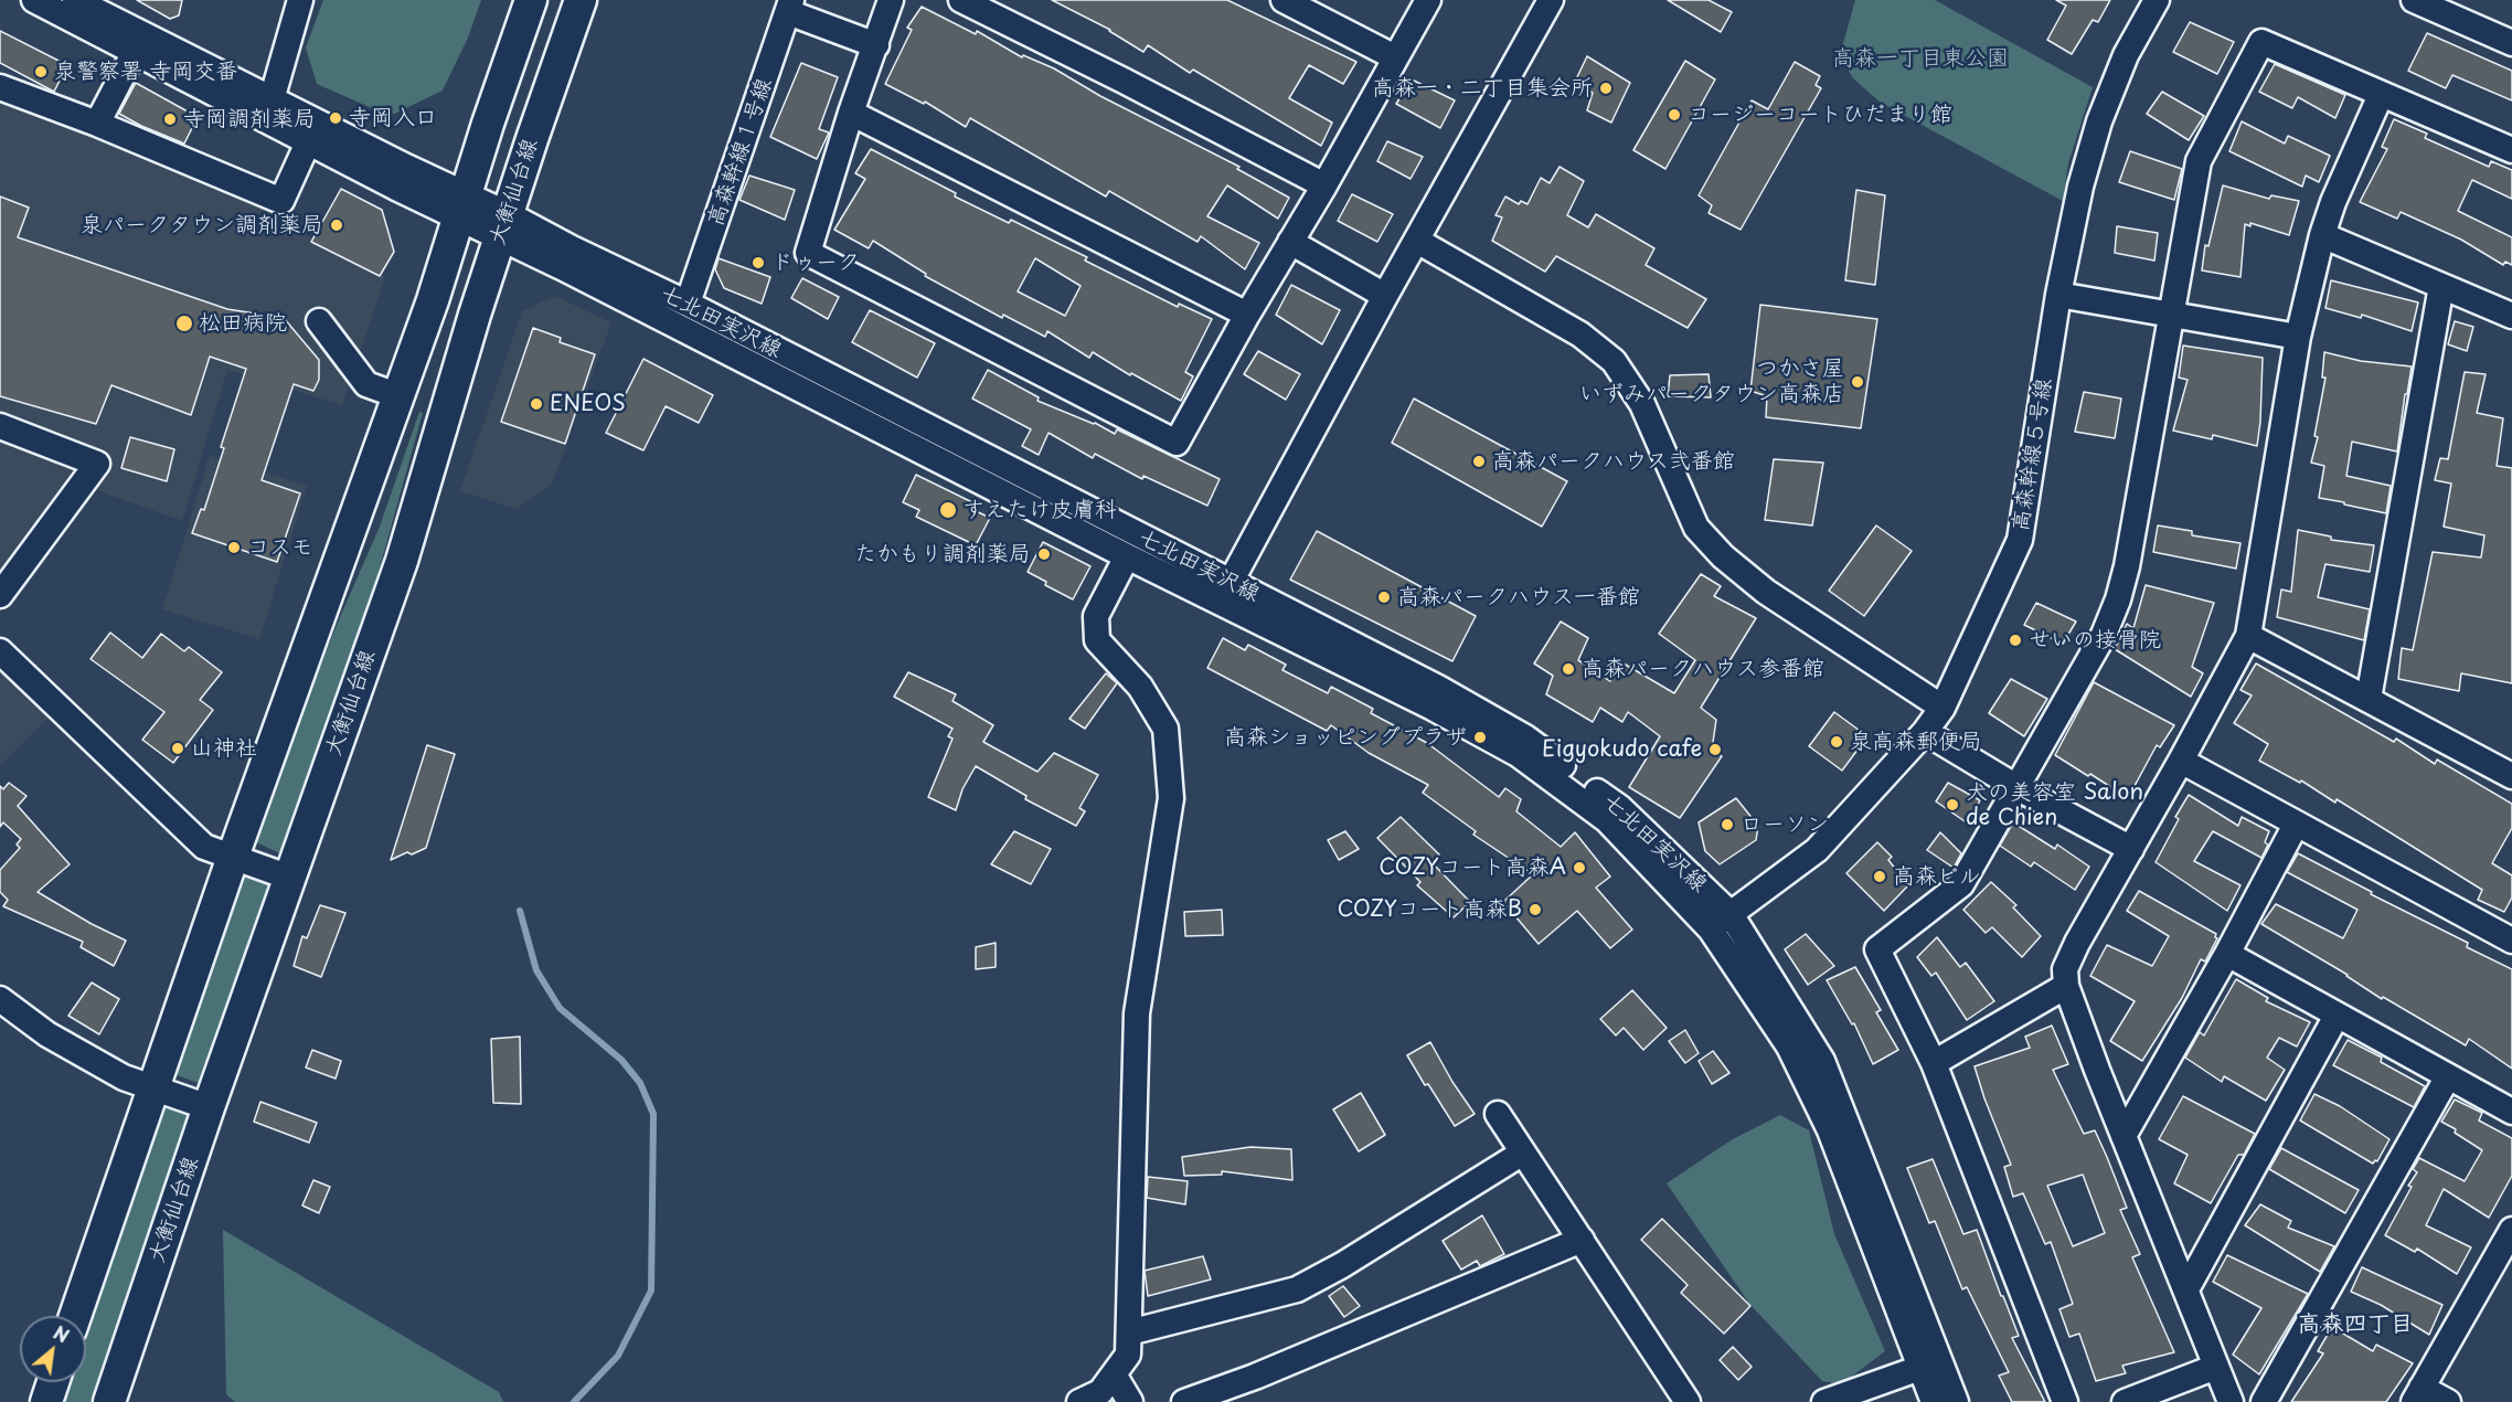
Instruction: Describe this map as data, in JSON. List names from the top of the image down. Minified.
{"streets":{"main road":["大衡仙台線"],"street":["高森幹線１号線","七北田実沢線","高森幹線５号線"]},"crossings":[["高森幹線１号線","七北田実沢線"],["大衡仙台線","七北田実沢線"],["七北田実沢線","高森幹線５号線"]],"districts":["高森四丁目"],"parks":["高森一丁目東公園"],"places":["泉警察署 寺岡交番","高森一・二丁目集会所","コージーコートひだまり館","寺岡入口","寺岡調剤薬局","泉パークタウン調剤薬局","ドゥーク","松田病院","つかさ屋 いずみパークタウン高森店","ENEOS","高森パークハウス弐番館","すえたけ皮膚科","コスモ","たかもり調剤薬局","高森パークハウス一番館","せいの接骨院","高森パークハウス参番館","高森ショッピングプラザ","泉高森郵便局","山神社","Eigyokudo cafe","犬の美容室 Salon de Chien","ローソン","COZYコート高森A","高森ビル","COZYコート高森B"],"north":"top right"}
